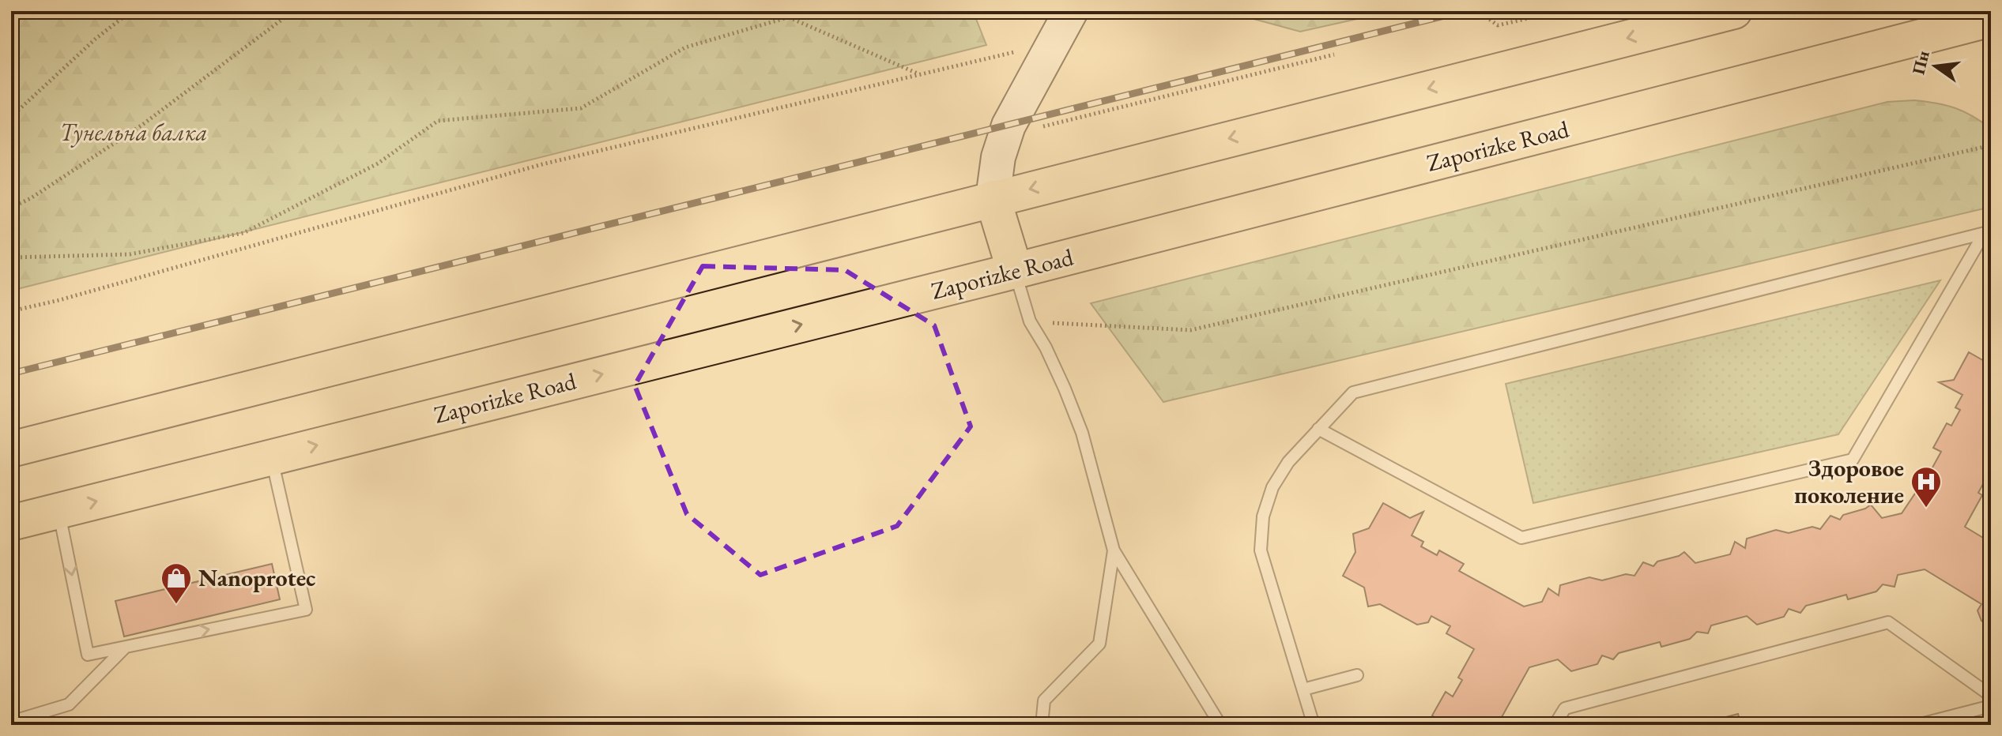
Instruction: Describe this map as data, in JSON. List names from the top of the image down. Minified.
{"streets":{"main road":["Zaporizke Road"]},"parks":["Тунельна балка"],"places":{"hospital":["Здоровое поколение"],"shop":["Nanoprotec"]},"north":"left"}
